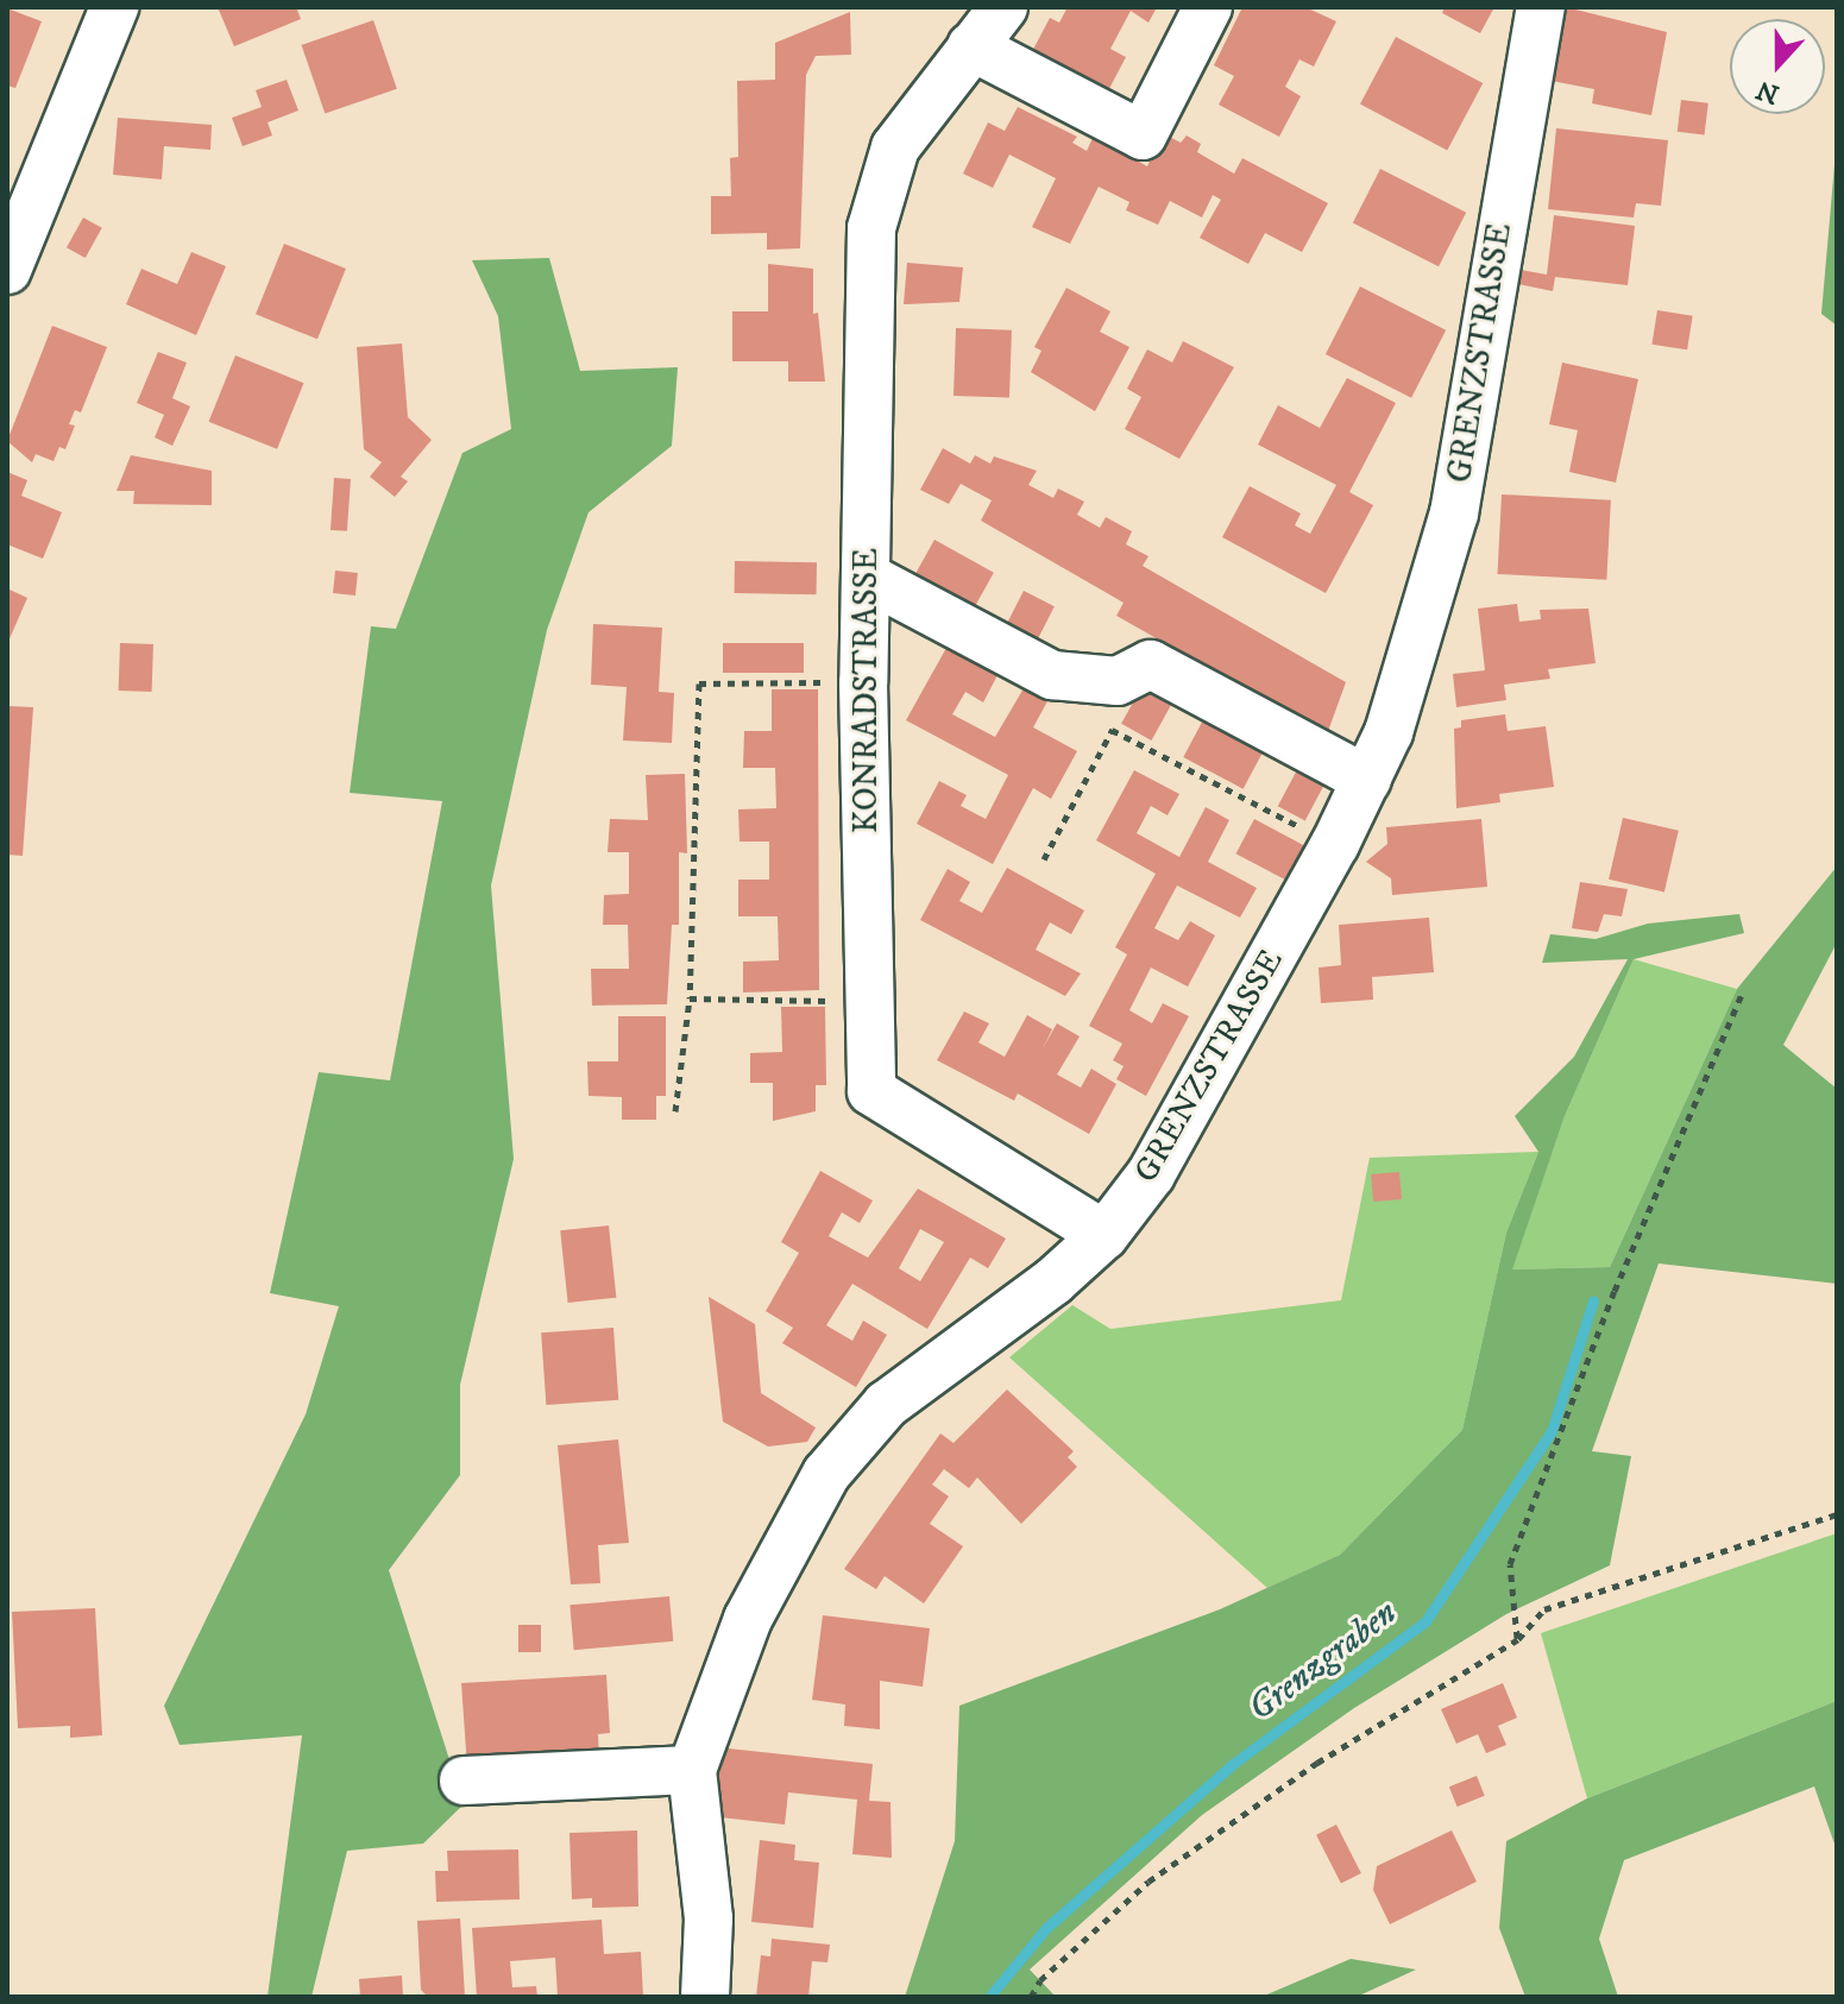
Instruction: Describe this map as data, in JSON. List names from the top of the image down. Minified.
{"streets":{"street":["GRENZSTRASSE","KONRADSTRASSE"]},"crossings":[["GRENZSTRASSE","KONRADSTRASSE"]],"water":["Grenzgraben"],"north":"bottom"}
